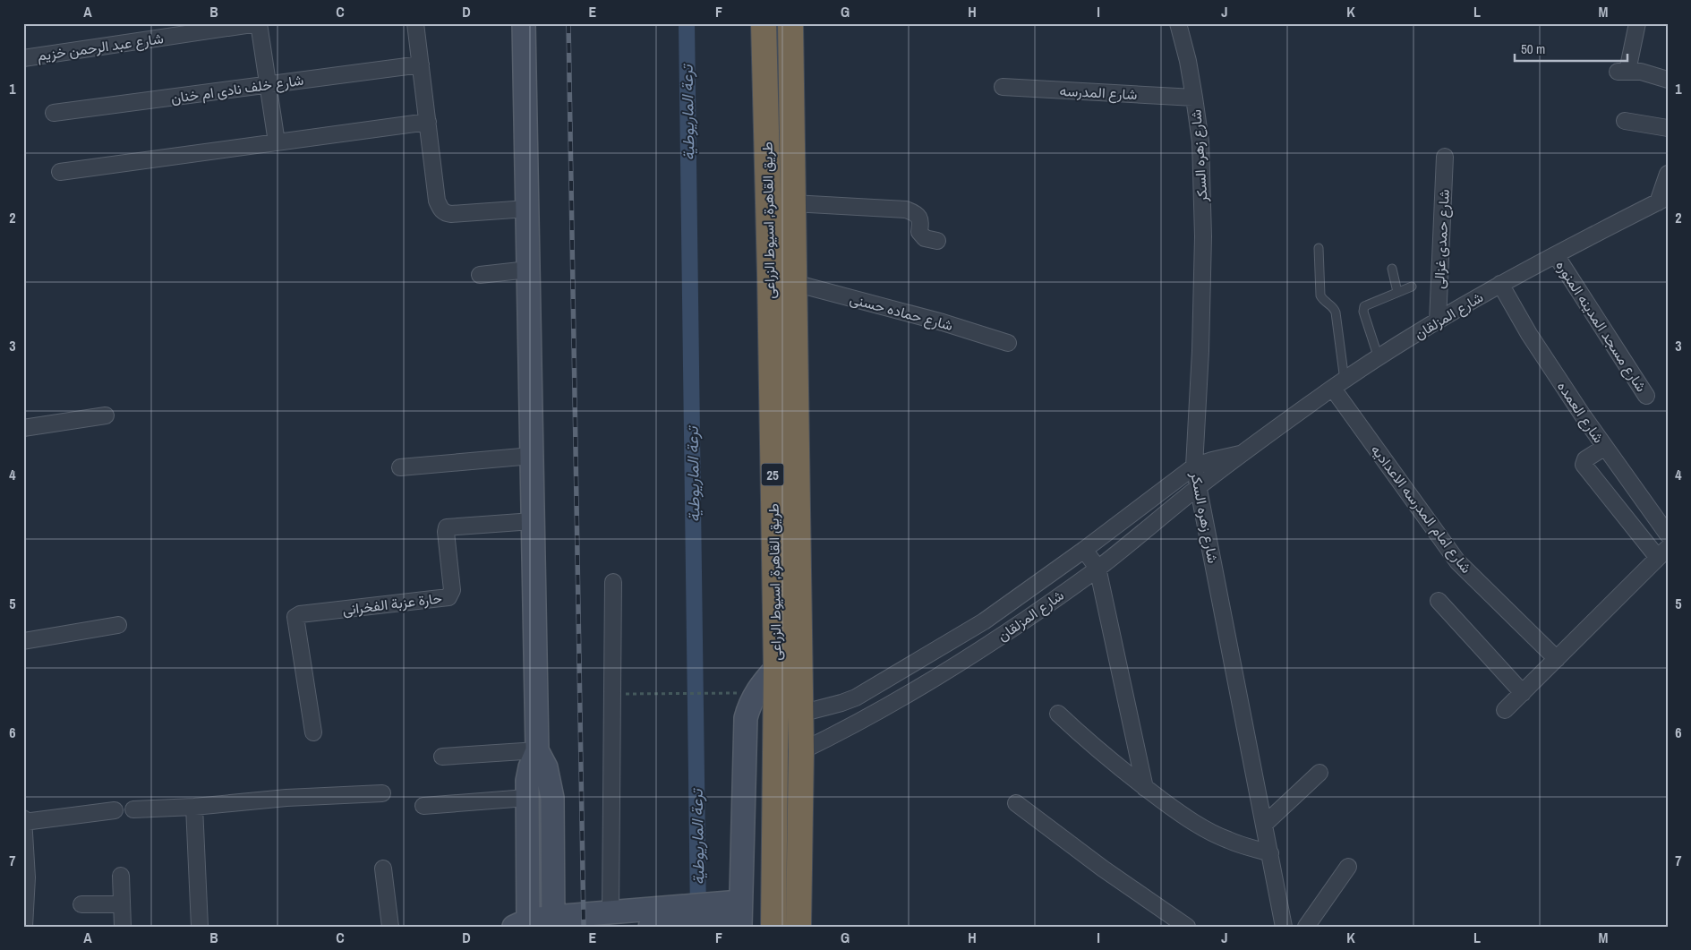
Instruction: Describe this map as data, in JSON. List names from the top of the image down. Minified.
{"streets":{"highway":["طريق القاهرة, اسيوط الزراعى","25"],"street":["شارع عبد الرحمن خزيم","شارع خلف نادى ام خنان","شارع المدرسه","شارع زهره السكر","شارع حمدى غزالى","شارع حماده حسنى","شارع المزلقان","شارع مسجد المدينه المنوره","شارع العمده","شارع امام المدرسه الاعداديه","حارة عزبة الفخرانى"]},"crossings":[["شارع المدرسه","شارع زهره السكر"],["شارع زهره السكر","شارع المزلقان"],["طريق القاهرة, اسيوط الزراعى","شارع حماده حسنى"],["طريق القاهرة, اسيوط الزراعى","شارع المزلقان"],["شارع حمدى غزالى","شارع المزلقان"],["شارع المزلقان","شارع مسجد المدينه المنوره"],["شارع المزلقان","شارع العمده"],["شارع المزلقان","شارع امام المدرسه الاعداديه"]],"water":["ترعة الماريوطية"],"scale_bar":"50 m","grid":{"columns":["A","B","C","D","E","F","G","H","I","J","K","L","M"],"rows":["1","2","3","4","5","6","7"]}}
